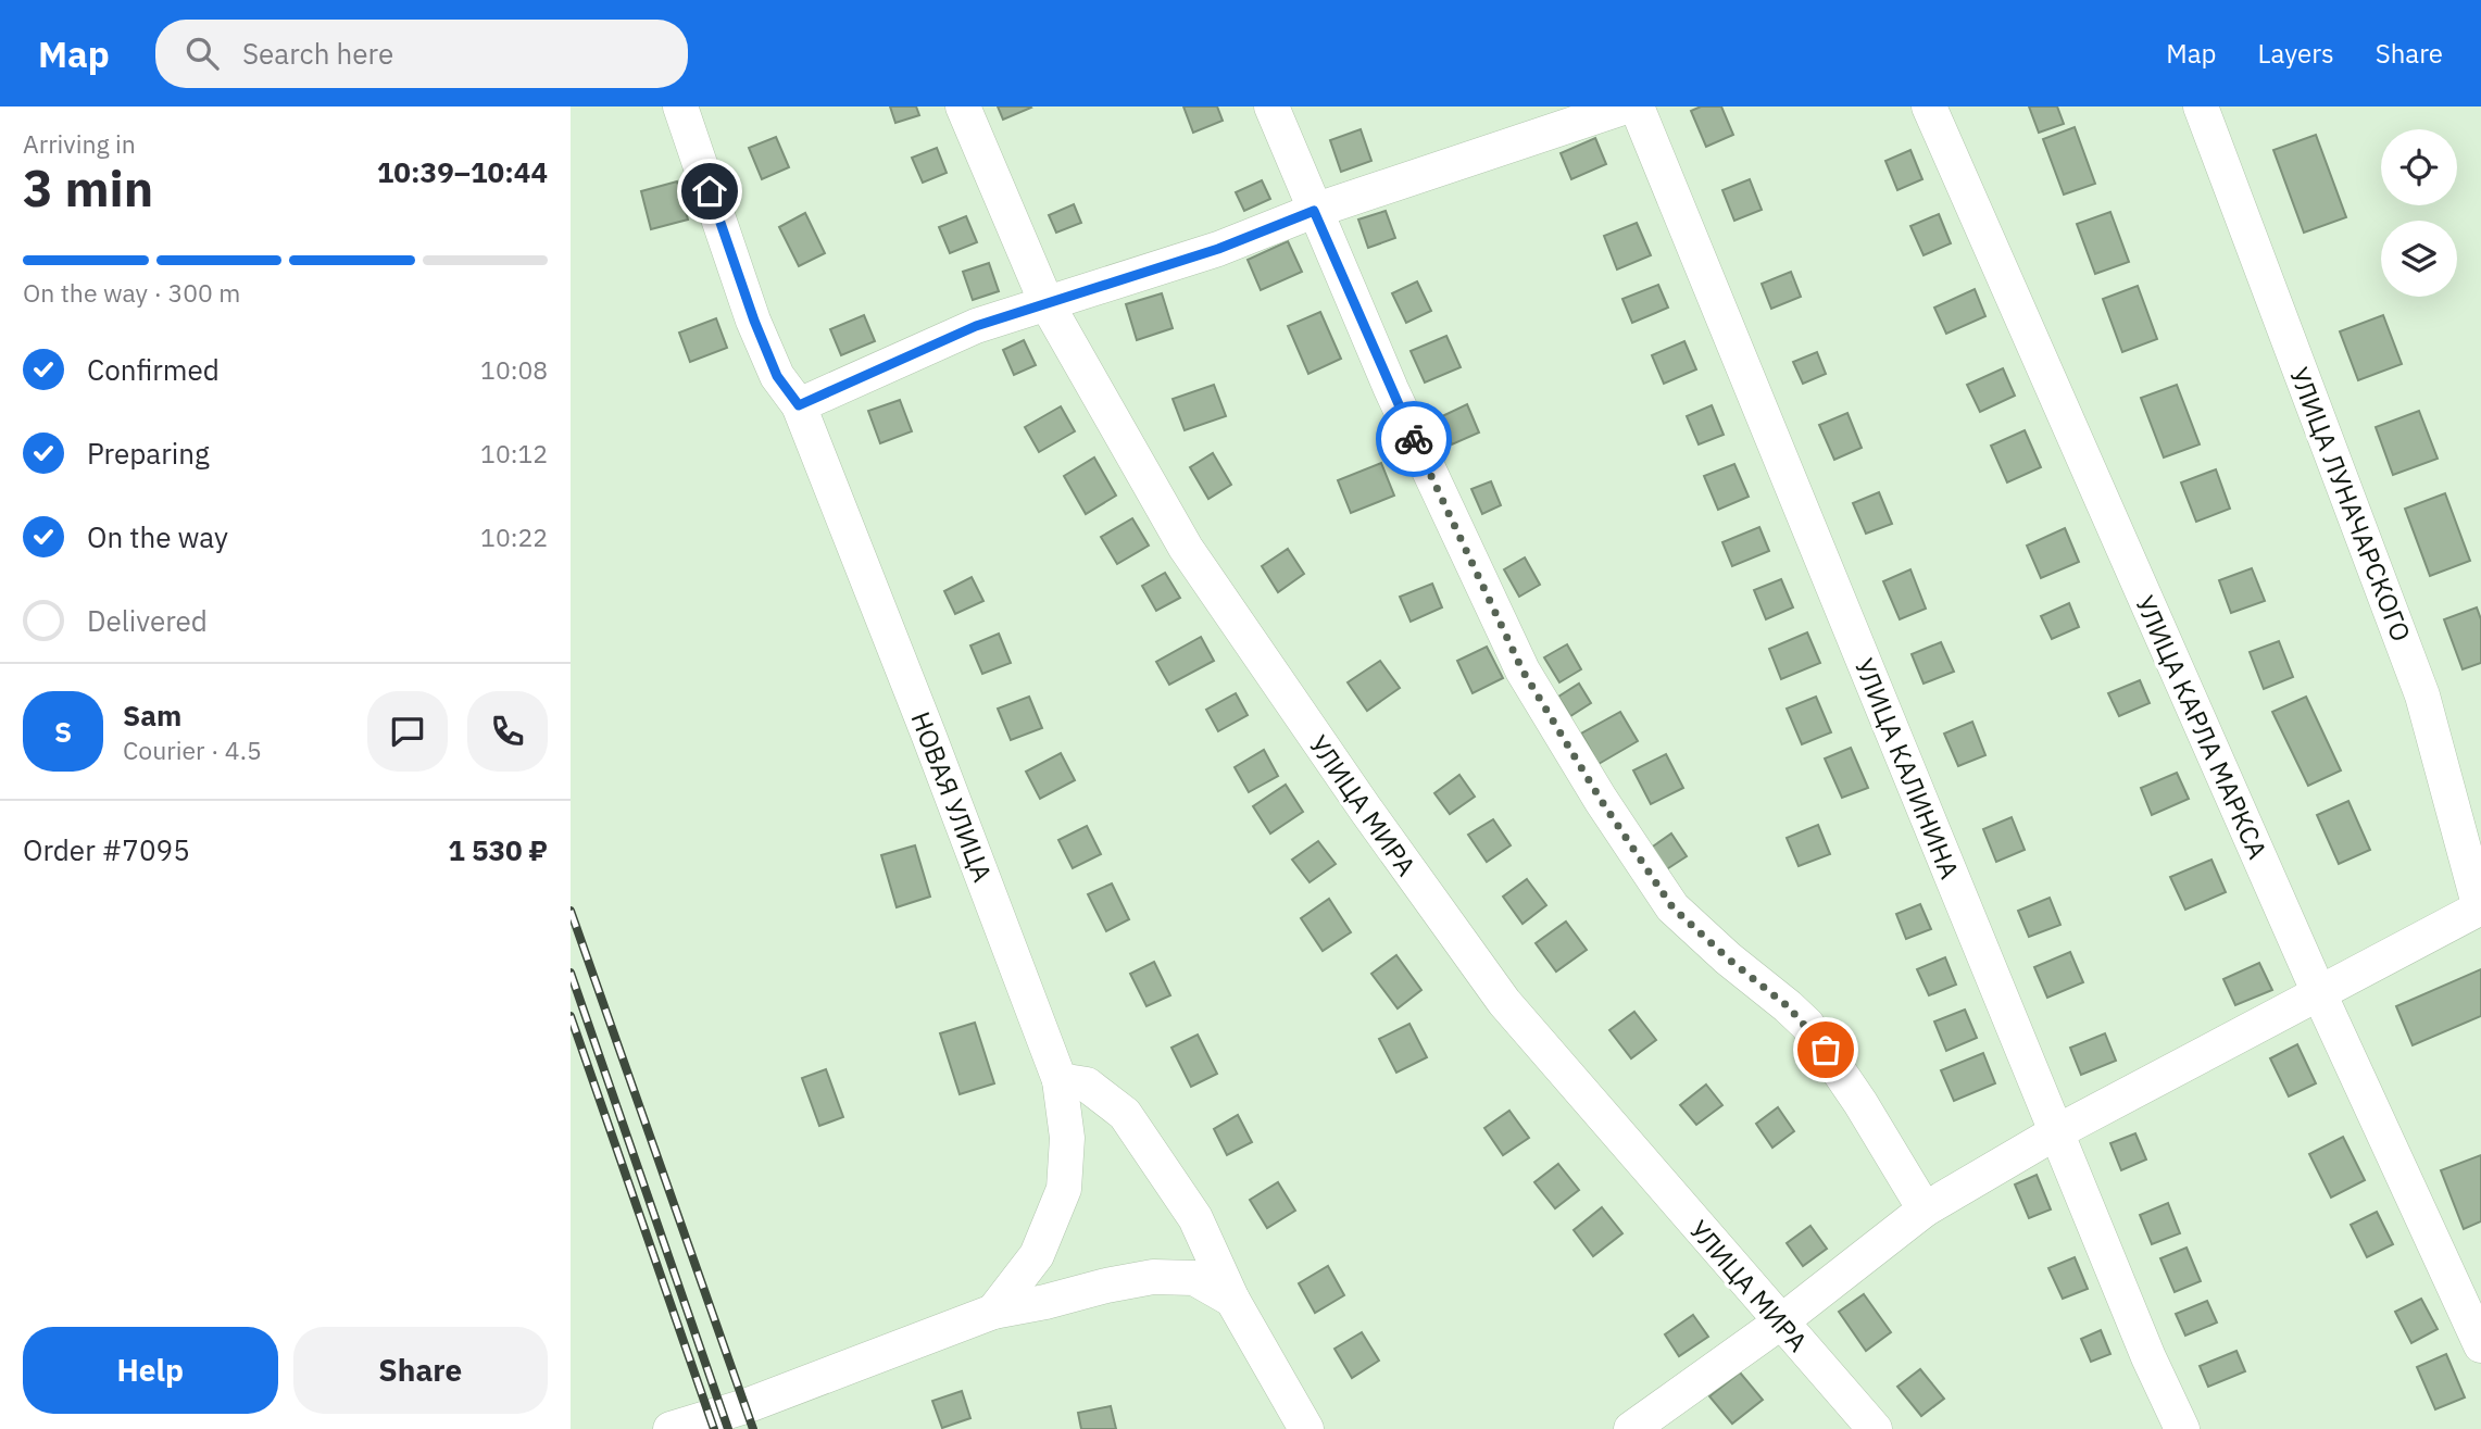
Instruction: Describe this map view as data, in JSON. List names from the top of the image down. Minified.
{"streets":{"street":["УЛИЦА ЛУНАЧАРСКОГО","УЛИЦА КАРЛА МАРКСА","УЛИЦА КАЛИНИНА","НОВАЯ УЛИЦА","УЛИЦА МИРА"]},"page":{"header":"Map","search":"Search here","nav":["Map","Layers","Share"],"heading":["3 min","Arriving in","10:39–10:44"],"panel":["Sam","Courier · 4.5","Order #7095","1 530 ₽"],"bar":"On the way · 300 m","list":[["Confirmed","10:08"],["Preparing","10:12"],["On the way","10:22"],"Delivered"],"round":"S","buttons":["Help","Share"]}}
